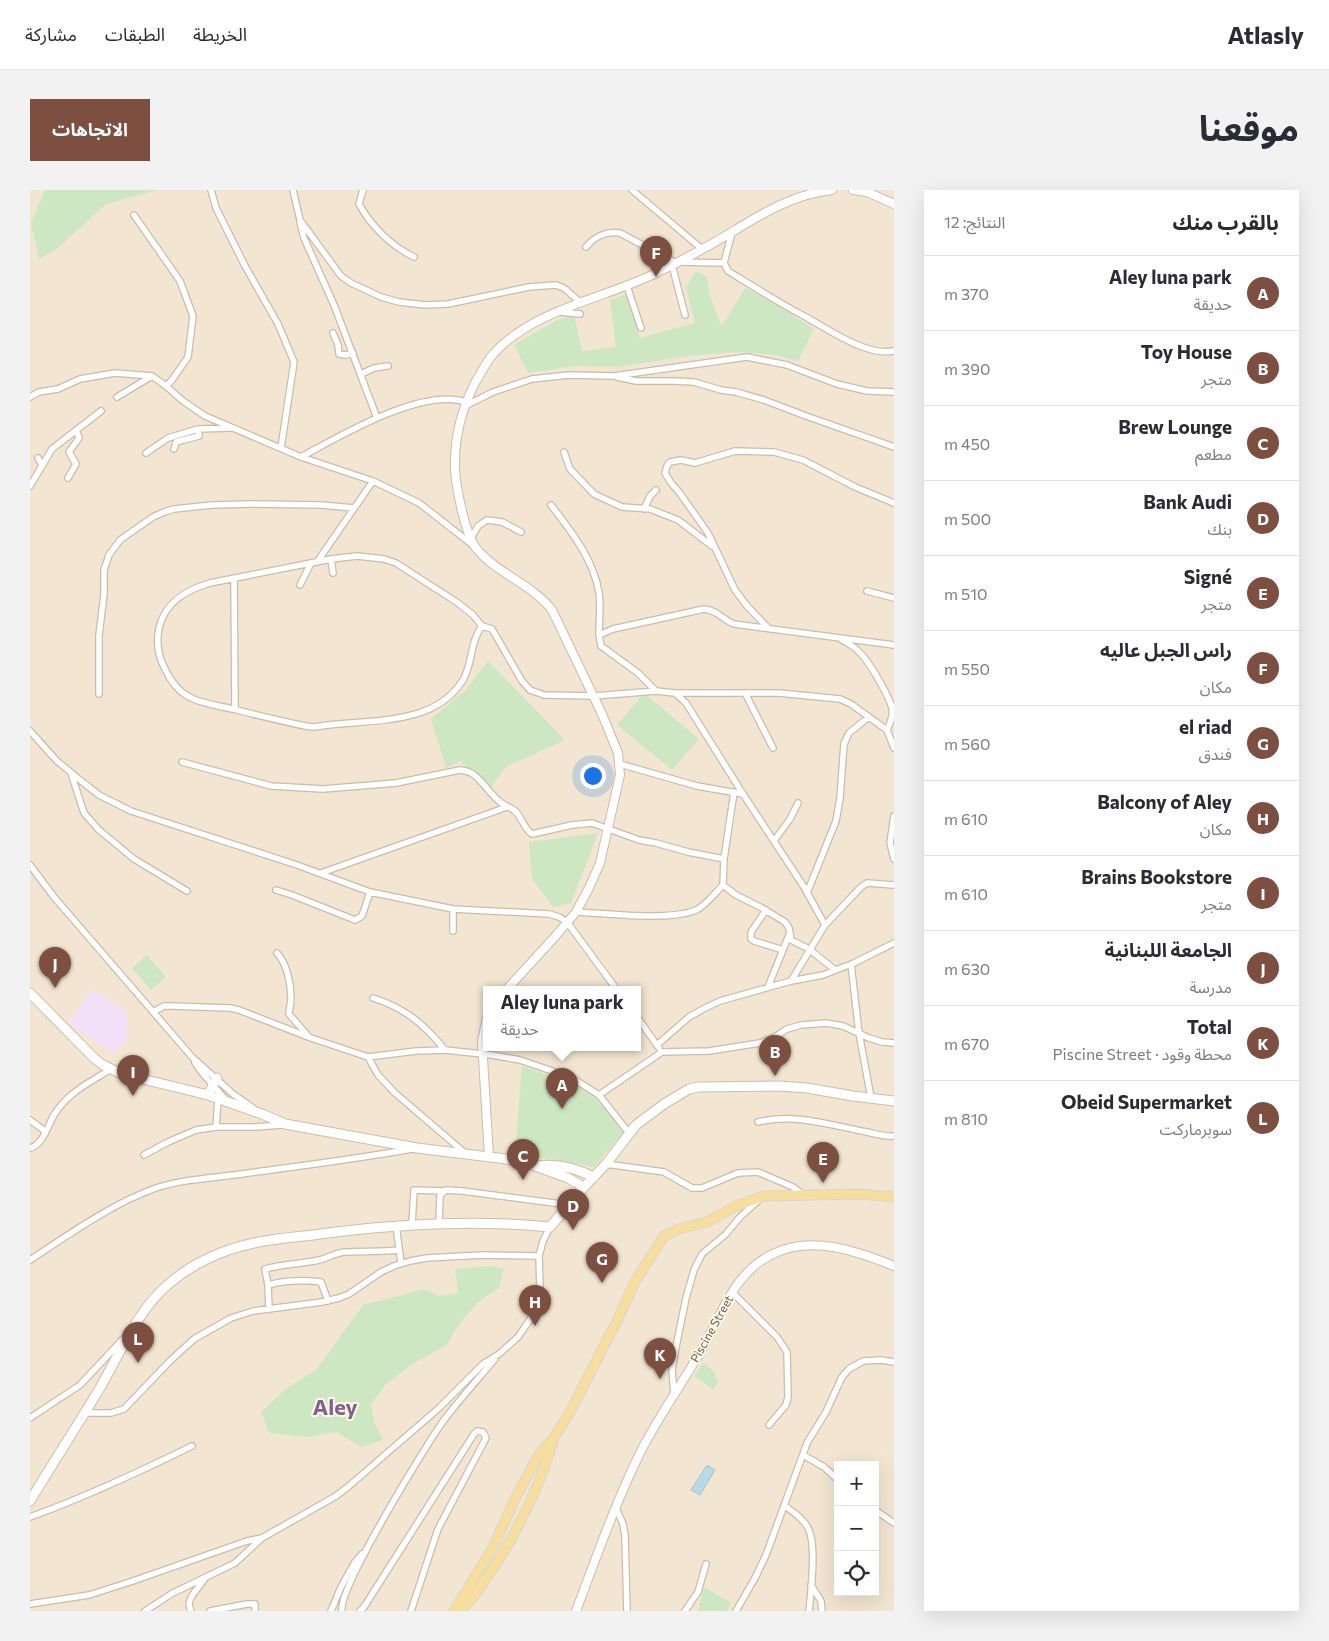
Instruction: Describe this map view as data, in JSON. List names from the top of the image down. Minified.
{"streets":{"street":["Piscine Street"]},"districts":["Aley"],"page":{"header":"Atlasly","nav":["الخريطة","الطبقات","مشاركة"],"title":"موقعنا","buttons":"الاتجاهات","heading":["بالقرب منك","النتائج: 12"],"pins":["F","J","B","I","A","C","E","D","G","H","L","K"],"list":[{"mark":"A","name":"Aley luna park","note":"حديقة","value":"370 m"},{"mark":"B","name":"Toy House","note":"متجر","value":"390 m"},{"mark":"C","name":"Brew Lounge","note":"مطعم","value":"450 m"},{"mark":"D","name":"Bank Audi","note":"بنك","value":"500 m"},{"mark":"E","name":"Signé","note":"متجر","value":"510 m"},{"mark":"F","name":"راس الجبل عاليه","note":"مكان","value":"550 m"},{"mark":"G","name":"el riad","note":"فندق","value":"560 m"},{"mark":"H","name":"Balcony of Aley","note":"مكان","value":"610 m"},{"mark":"I","name":"Brains Bookstore","note":"متجر","value":"610 m"},{"mark":"J","name":"الجامعة اللبنانية","note":"مدرسة","value":"630 m"},{"mark":"K","name":"Total","note":"محطة وقود · Piscine Street","value":"670 m"},{"mark":"L","name":"Obeid Supermarket","note":"سوبرماركت","value":"810 m"}],"popup":["Aley luna park","حديقة"],"map_buttons":["+","−"]}}
